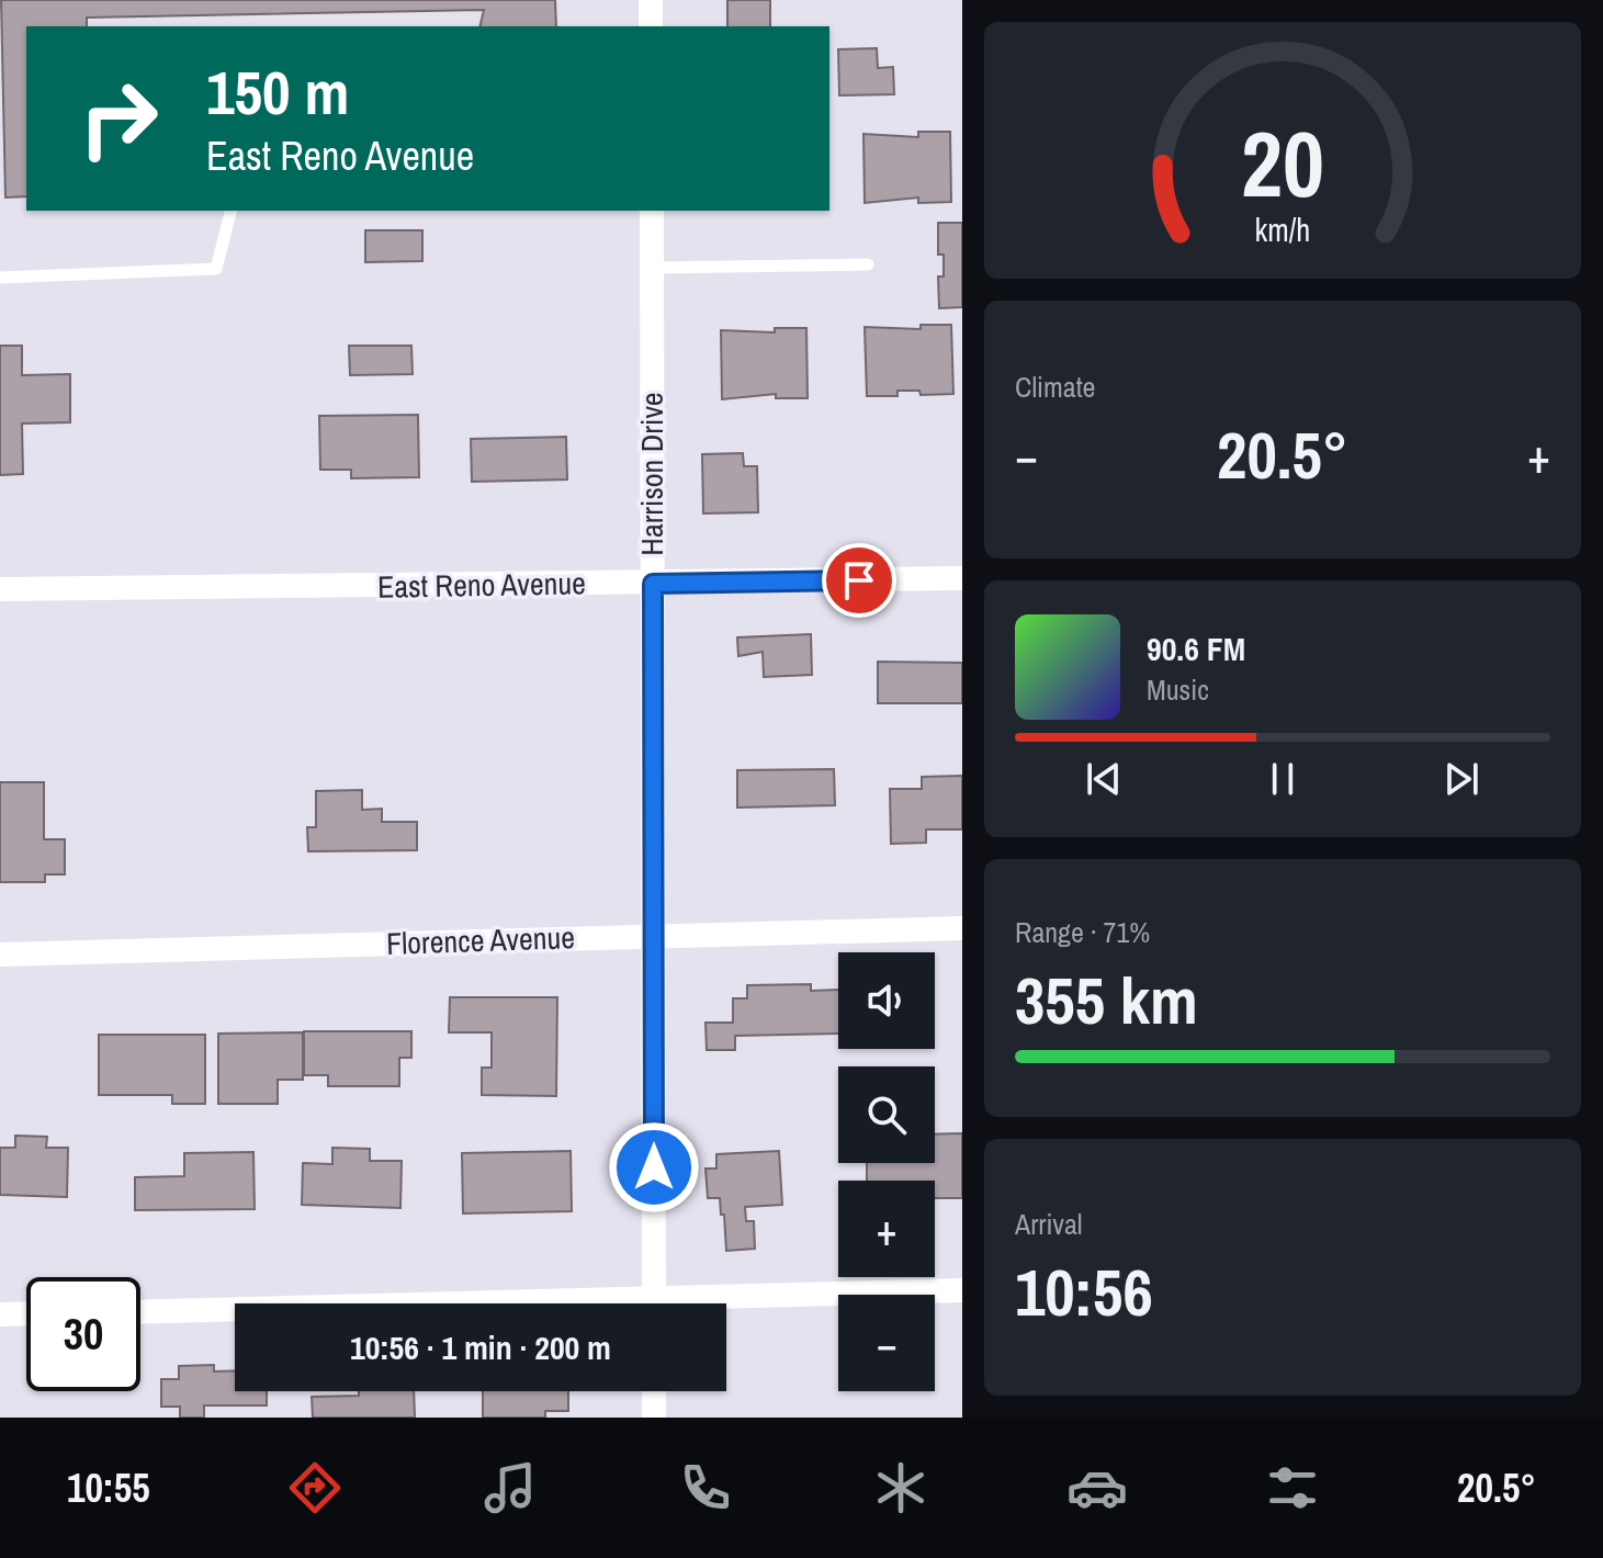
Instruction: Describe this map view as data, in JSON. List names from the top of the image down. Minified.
{"streets":{"street":["Harrison Drive","East Reno Avenue","Florence Avenue"]},"crossings":[["Harrison Drive","East Reno Avenue"],["Harrison Drive","Florence Avenue"]],"page":{"turn":["150 m","East Reno Avenue"],"tile":["Climate",["Range · 71%","355 km"],["Arrival","10:56"]],"heat":["−","20.5°","+"],"song":["90.6 FM","Music"],"map_buttons":["+","−"],"limit":"30","trip":"10:56 · 1 min · 200 m","tabs":["10:55","20.5°"],"gauge":["20","km/h"]}}
